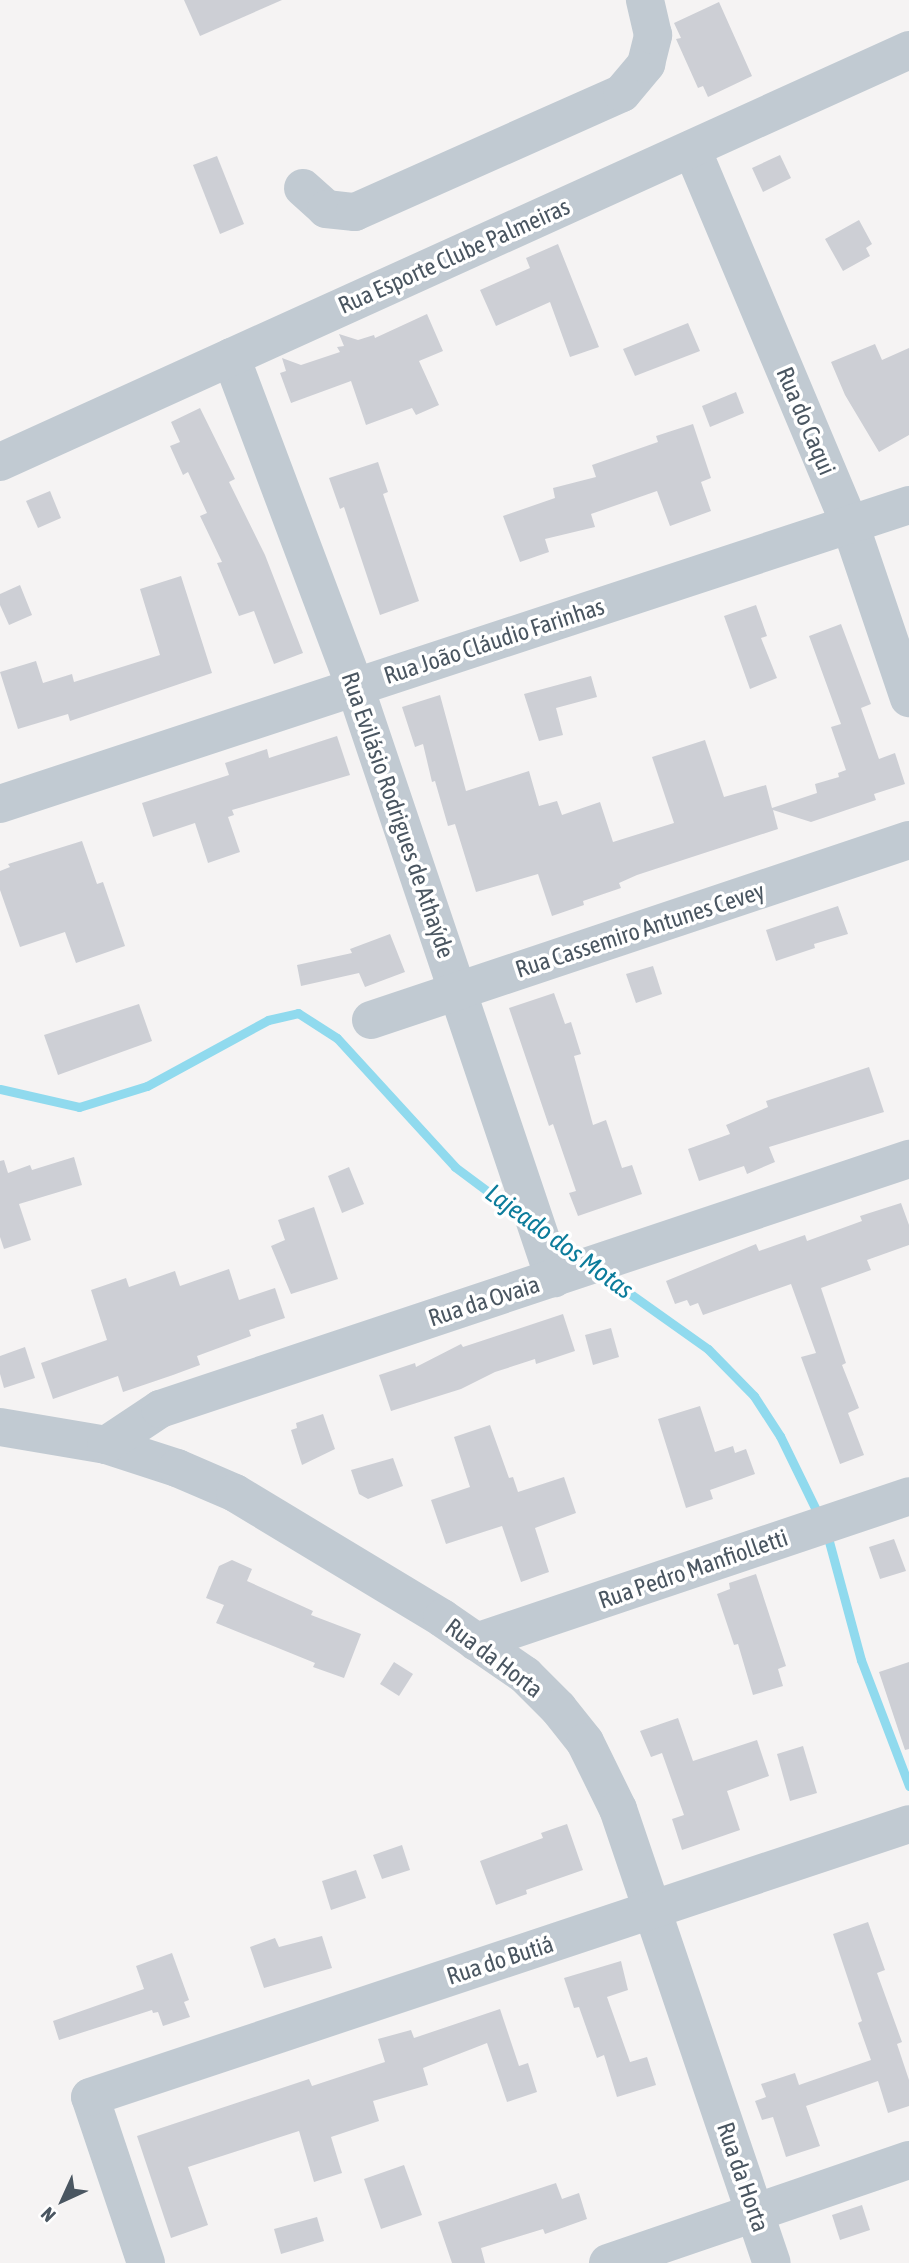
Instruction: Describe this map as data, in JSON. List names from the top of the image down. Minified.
{"streets":{"street":["Rua Esporte Clube Palmeiras","Rua do Caqui","Rua João Cláudio Farinhas","Rua Evilásio Rodrigues de Athaýde","Rua Cassemiro Antunes Cevey","Rua da Ovaia","Rua Pedro Manfiolletti","Rua da Horta","Rua do Butiá"]},"crossings":[["Rua Esporte Clube Palmeiras","Rua do Caqui"],["Rua Esporte Clube Palmeiras","Rua Evilásio Rodrigues de Athaýde"],["Rua do Caqui","Rua João Cláudio Farinhas"],["Rua João Cláudio Farinhas","Rua Evilásio Rodrigues de Athaýde"],["Rua Evilásio Rodrigues de Athaýde","Rua Cassemiro Antunes Cevey"],["Rua Evilásio Rodrigues de Athaýde","Rua da Ovaia"],["Rua da Ovaia","Rua da Horta"],["Rua Pedro Manfiolletti","Rua da Horta"],["Rua da Horta","Rua do Butiá"]],"water":["Lajeado dos Motas"],"north":"bottom left"}
